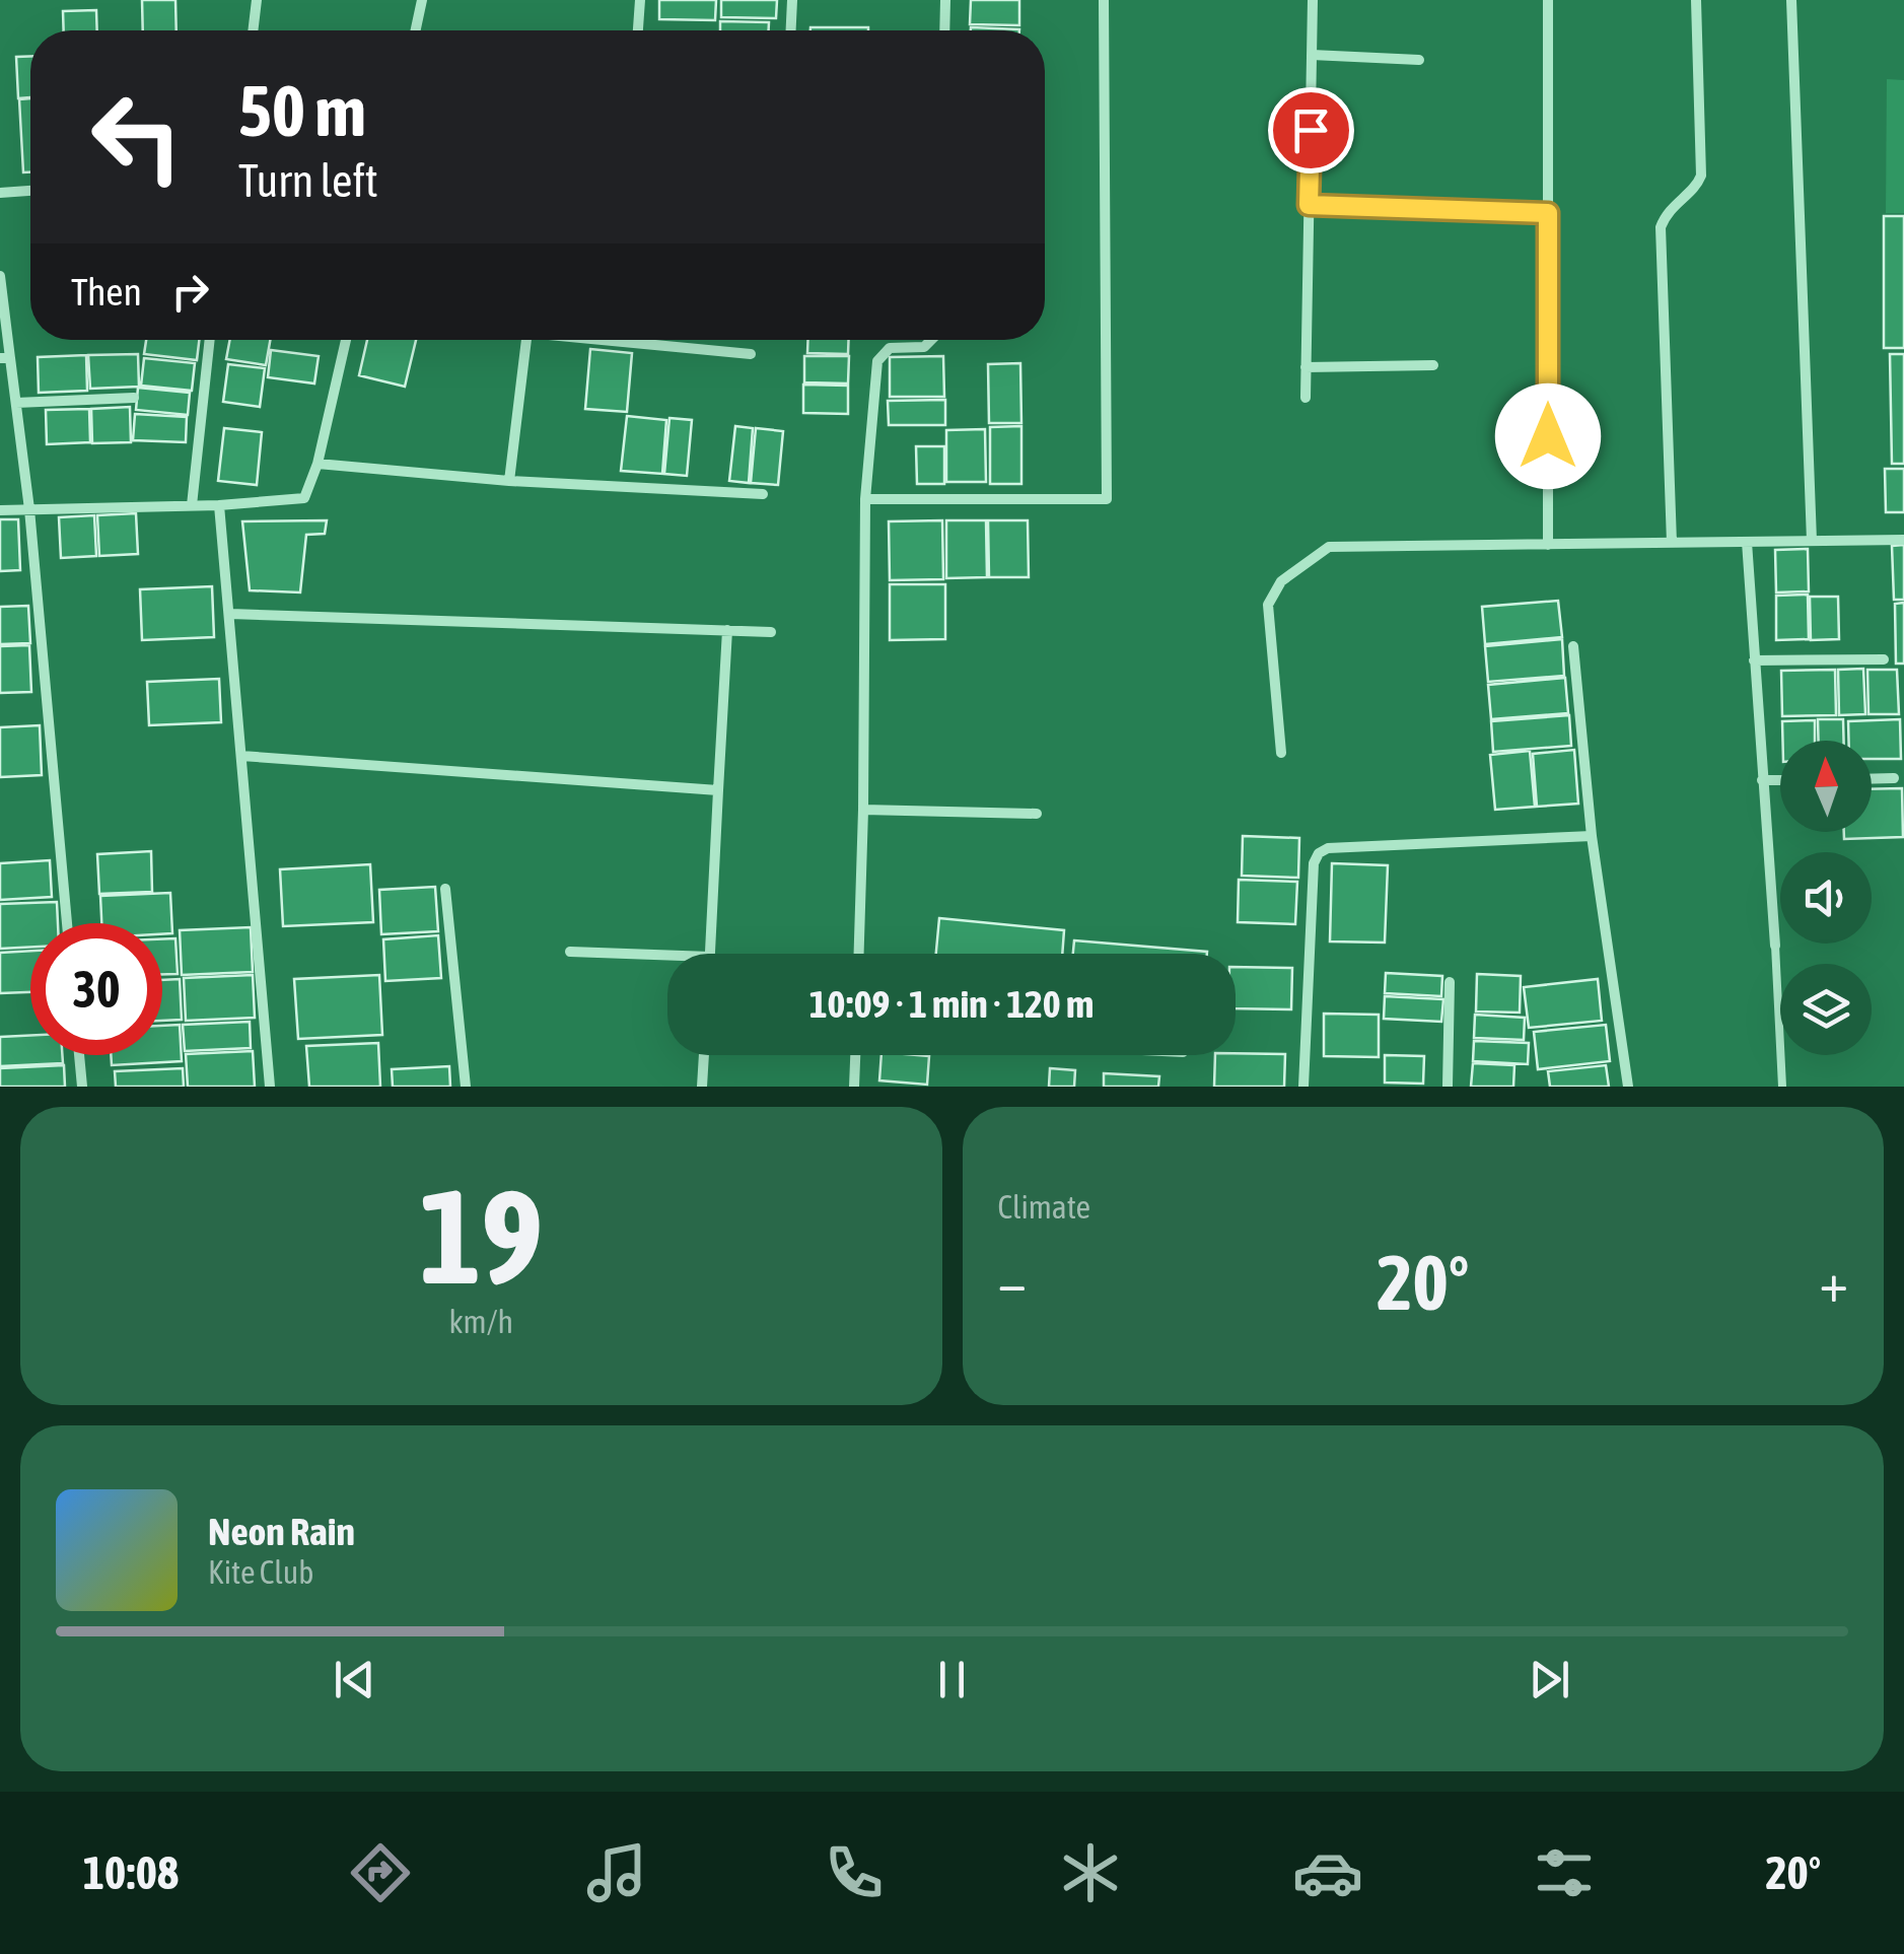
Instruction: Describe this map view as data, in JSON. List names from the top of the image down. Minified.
{"north":"top","page":{"turn":["50 m","Turn left"],"then":"Then","limit":"30","trip":"10:09 · 1 min · 120 m","tile":[["19","km/h"],"Climate"],"heat":["−","20°","+"],"song":["Neon Rain","Kite Club"],"tabs":["10:08","20°"]}}
